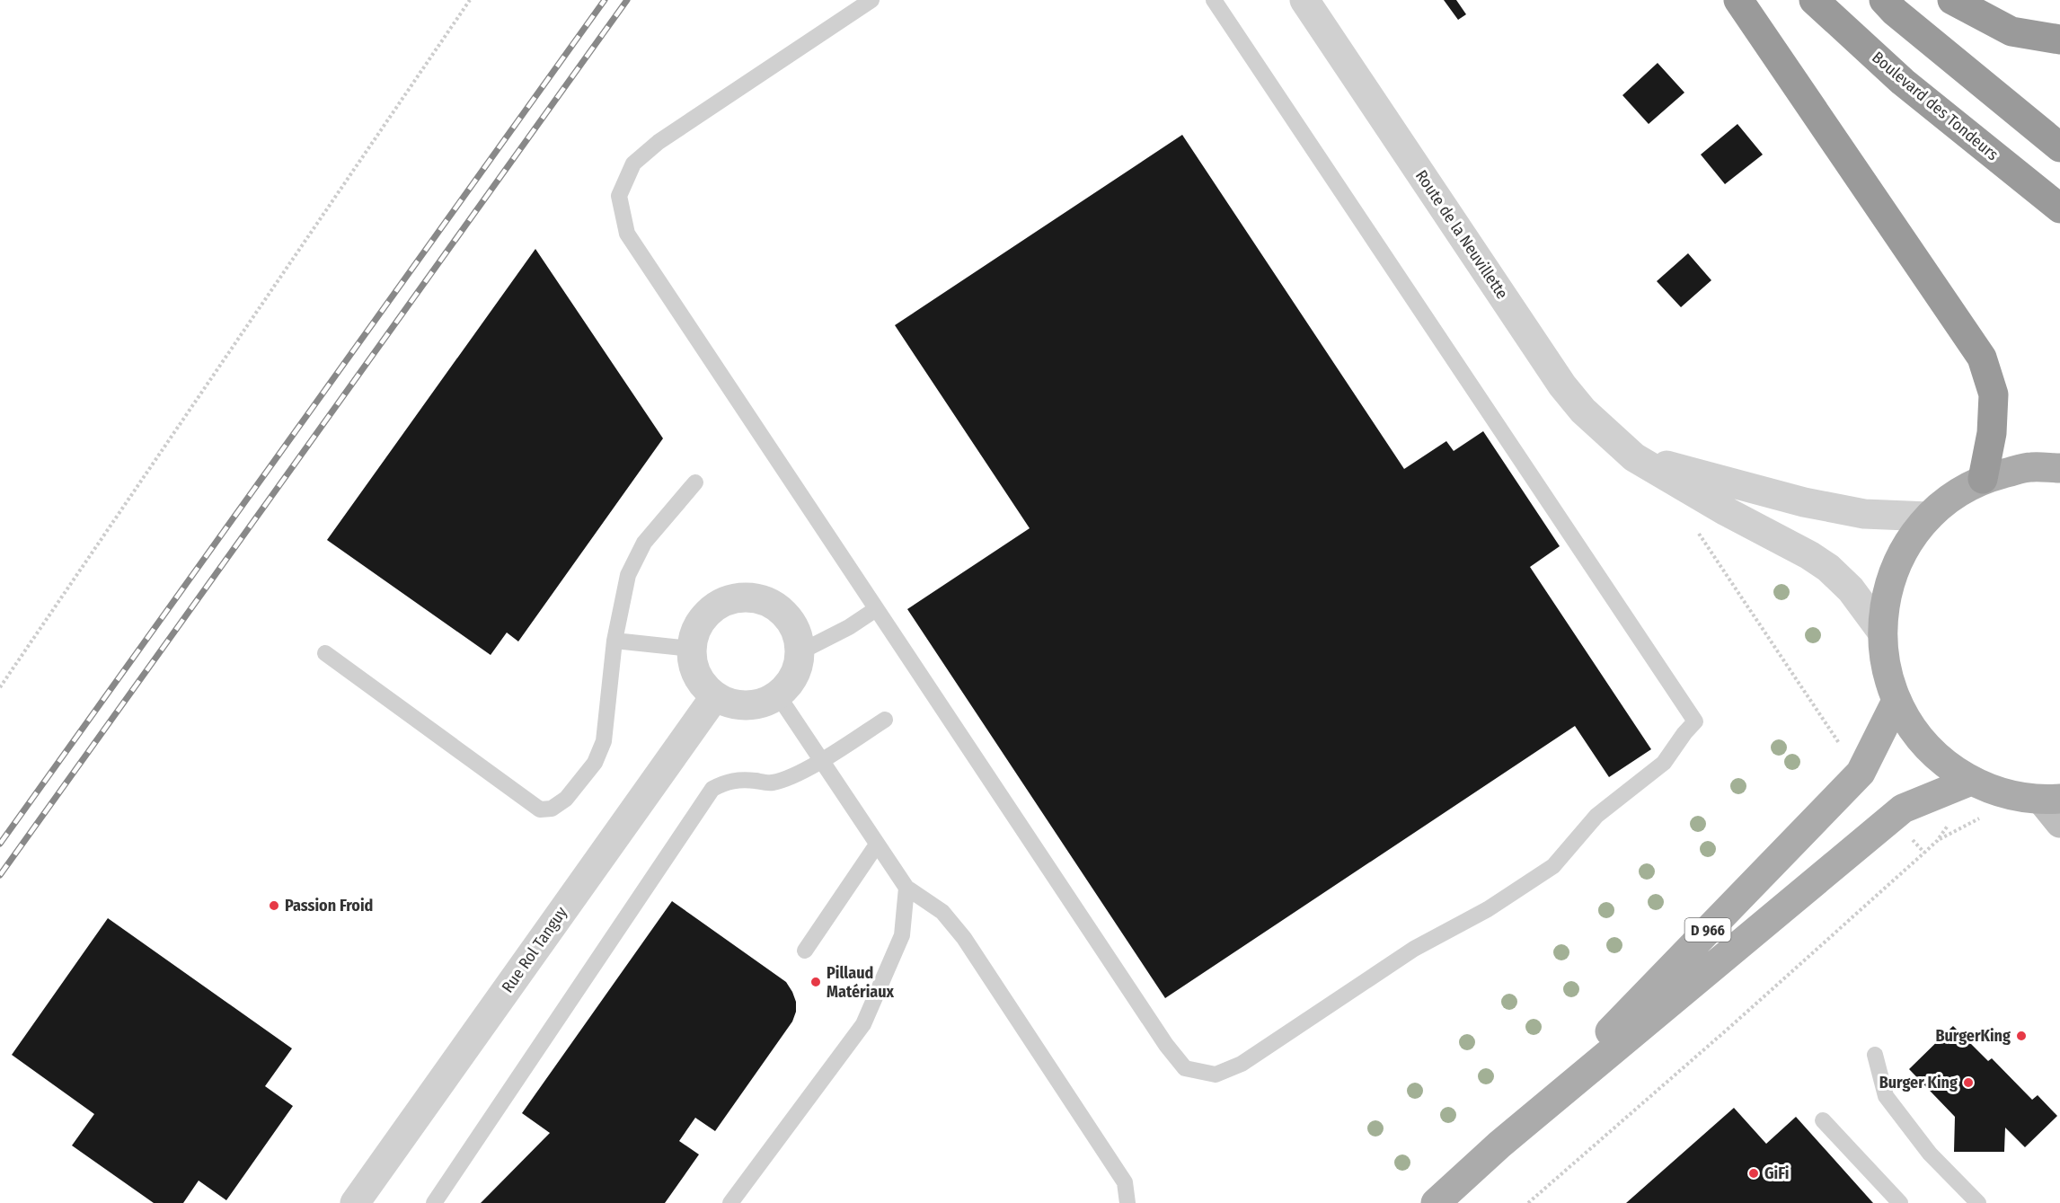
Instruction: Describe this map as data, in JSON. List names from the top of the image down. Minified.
{"streets":{"highway":["Boulevard des Tondeurs"],"main road":["D 966"],"street":["Route de la Neuvillette","Rue Rol Tanguy"]},"places":["Passion Froid","Pillaud Matériaux","BurgerKing","Burger King","GiFi"]}
